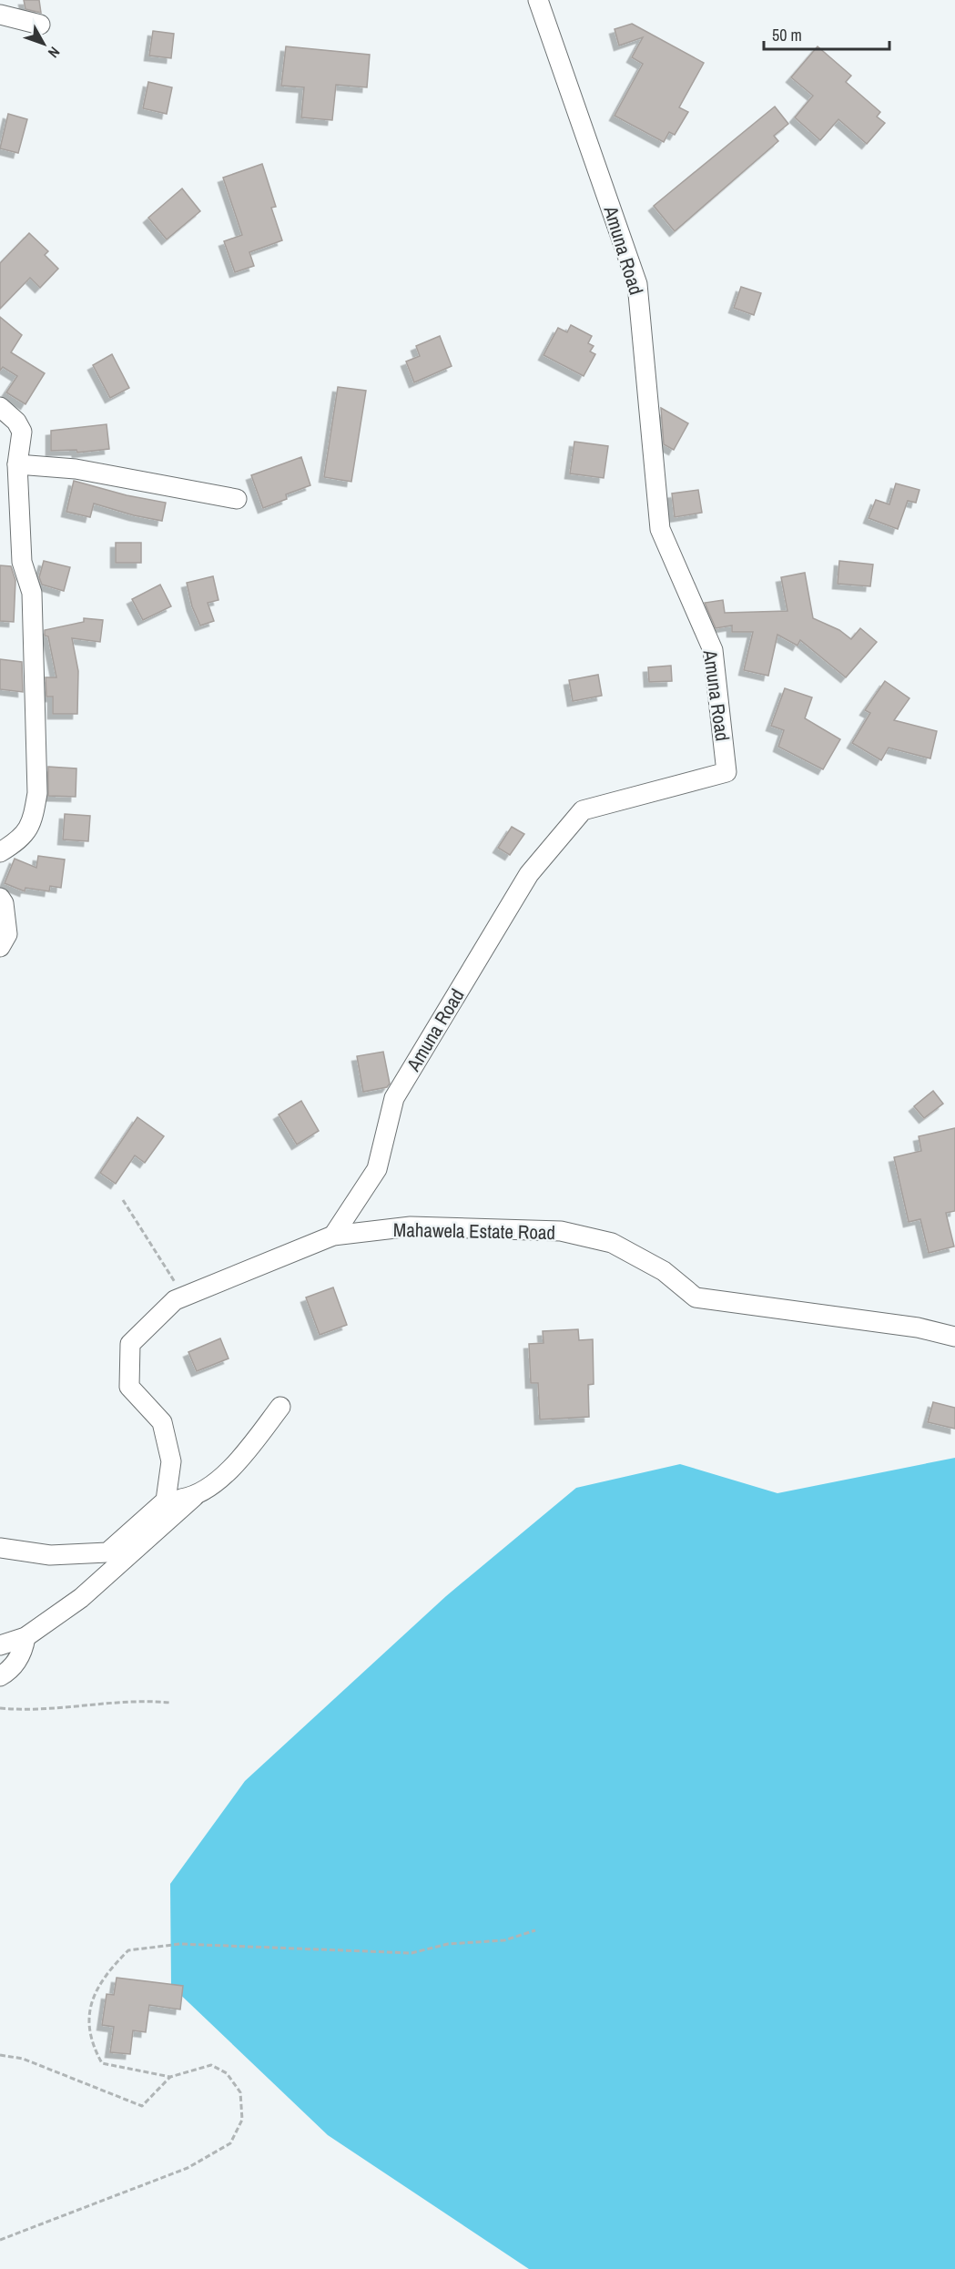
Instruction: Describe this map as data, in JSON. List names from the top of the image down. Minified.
{"streets":{"street":["Amuna Road","Mahawela Estate Road"]},"crossings":[["Amuna Road","Mahawela Estate Road"]],"scale_bar":"50 m","north":"bottom right"}
